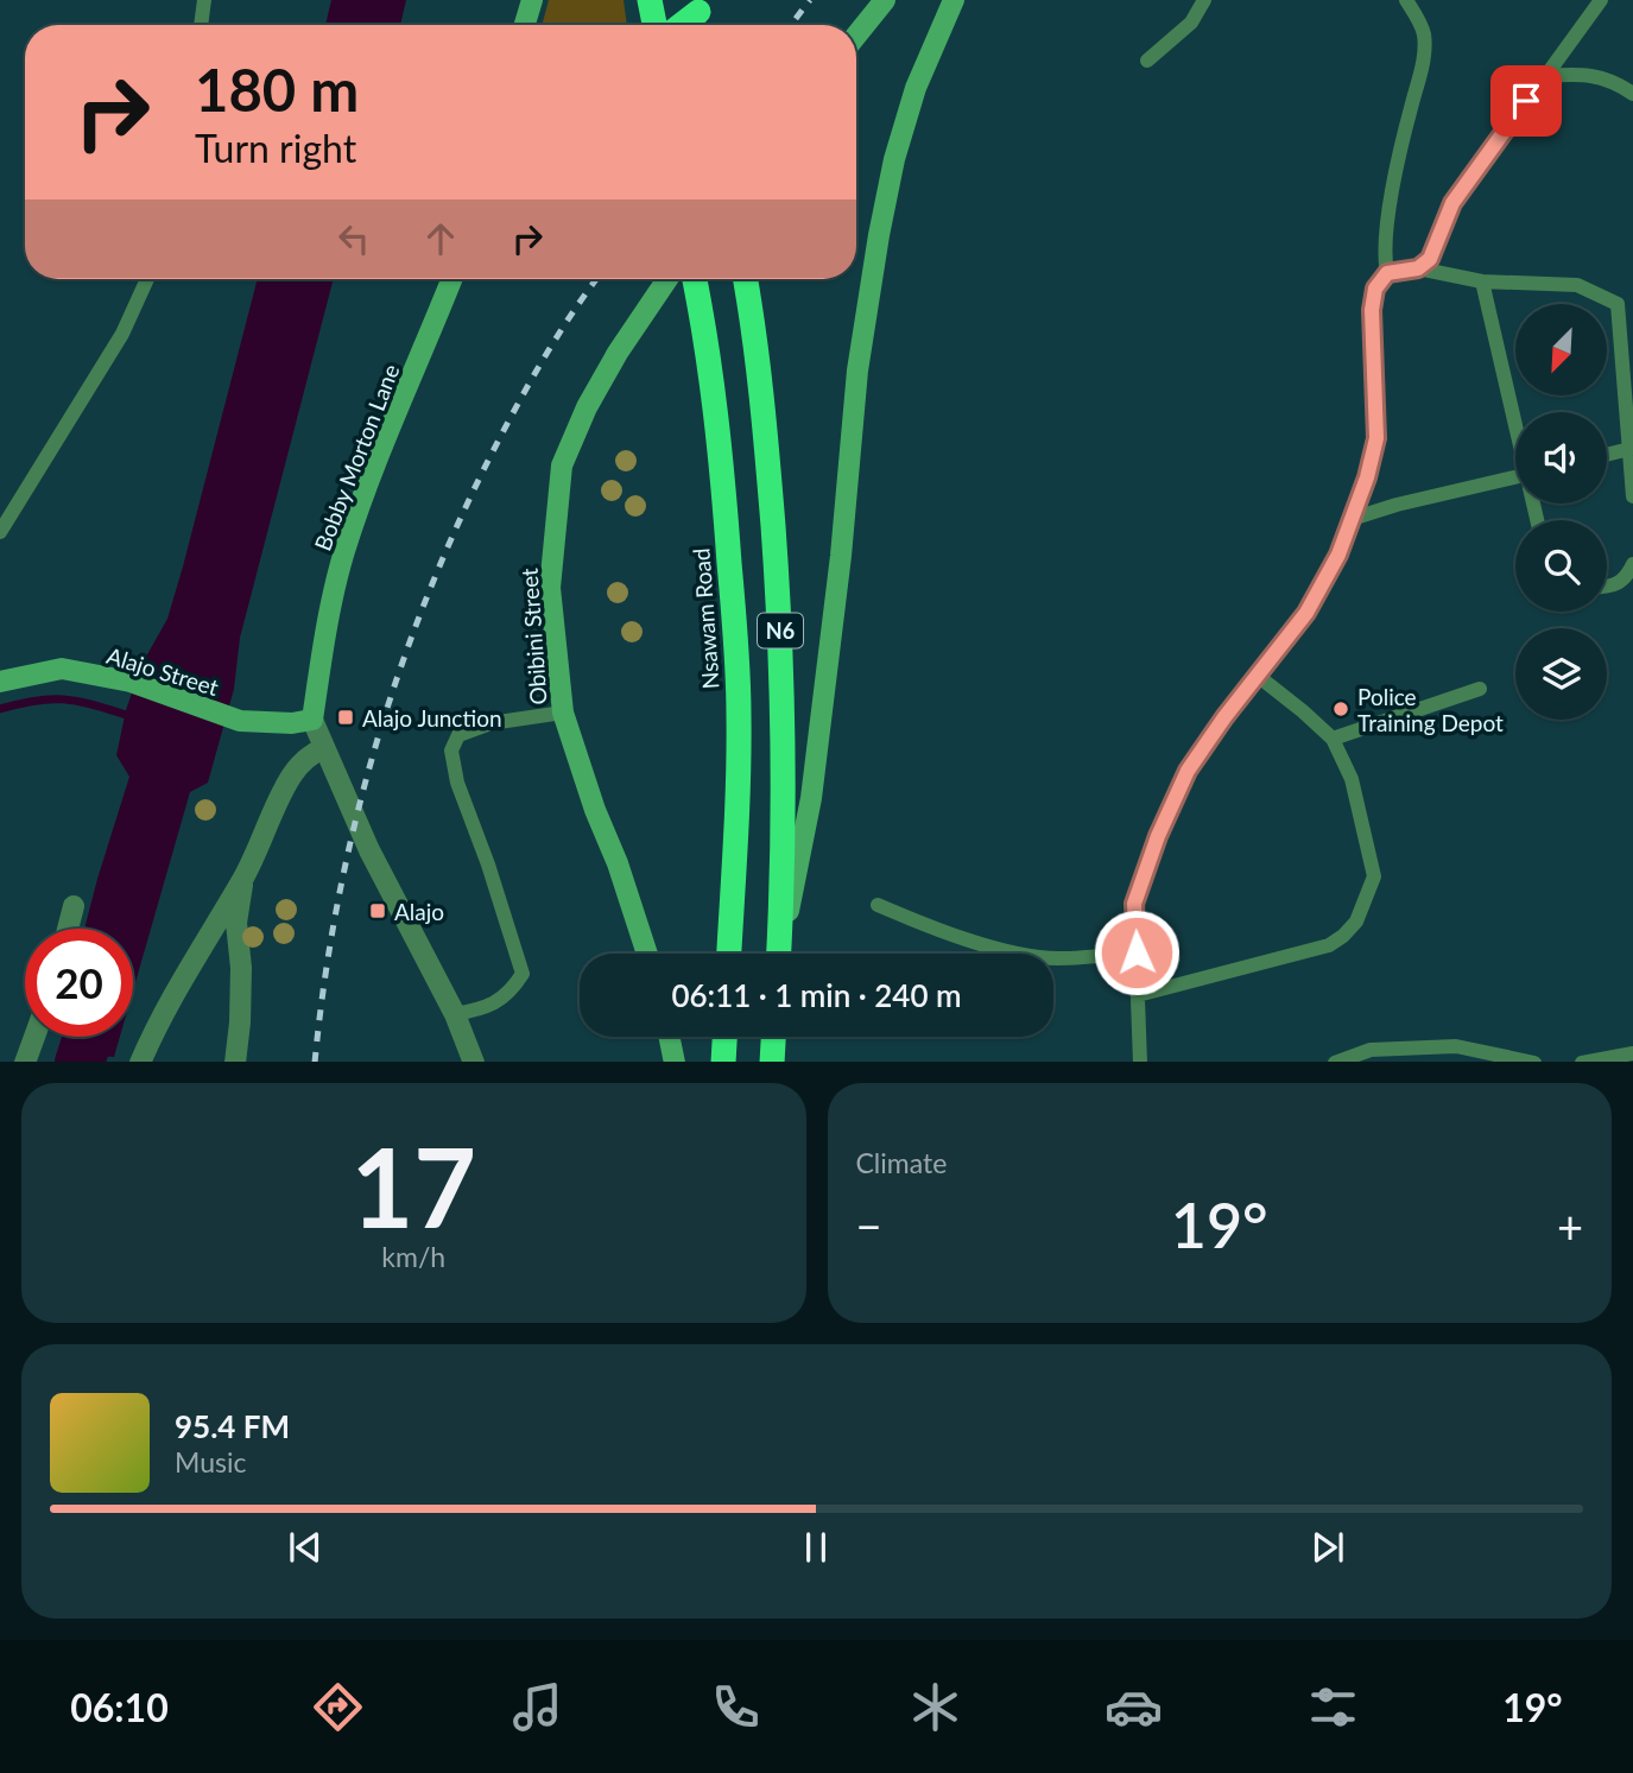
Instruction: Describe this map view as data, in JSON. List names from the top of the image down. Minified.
{"streets":{"highway":["Nsawam Road","N6"],"street":["Bobby Morton Lane","Obibini Street","Alajo Street"]},"crossings":[["Bobby Morton Lane","Alajo Street"]],"places":{"other":["Police Training Depot"],"transit":["Alajo Junction","Alajo"]},"north":"bottom left","page":{"turn":["180 m","Turn right"],"limit":"20","trip":"06:11 · 1 min · 240 m","tile":[["17","km/h"],"Climate"],"heat":["−","19°","+"],"song":["95.4 FM","Music"],"tabs":["06:10","19°"]}}
